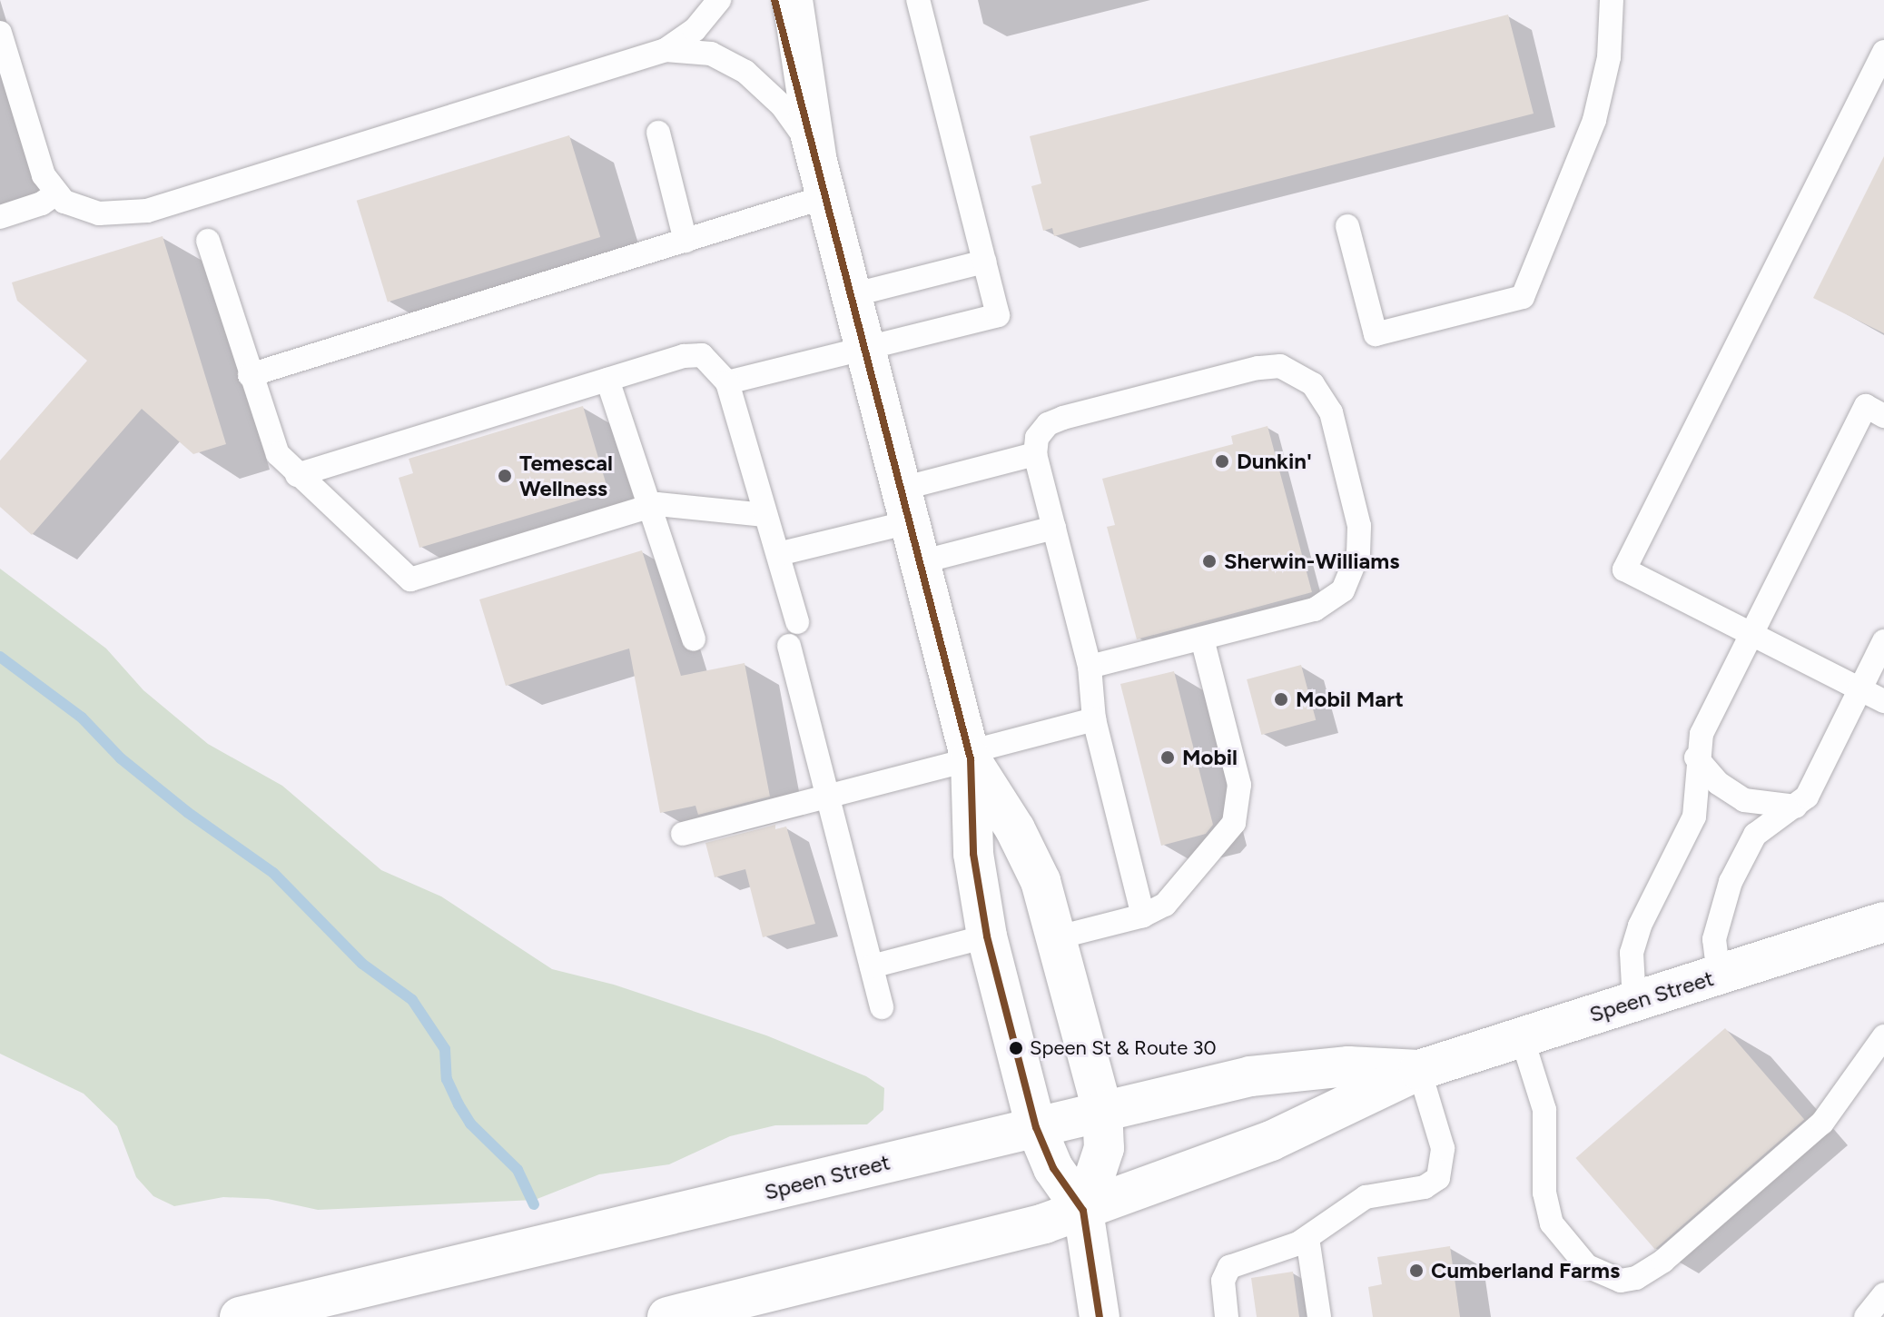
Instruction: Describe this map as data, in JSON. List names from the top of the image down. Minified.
{"streets":{"main road":["Speen Street"]},"places":["Dunkin'","Temescal Wellness","Sherwin-Williams","Mobil Mart","Mobil","Speen St & Route 30","Cumberland Farms"]}
